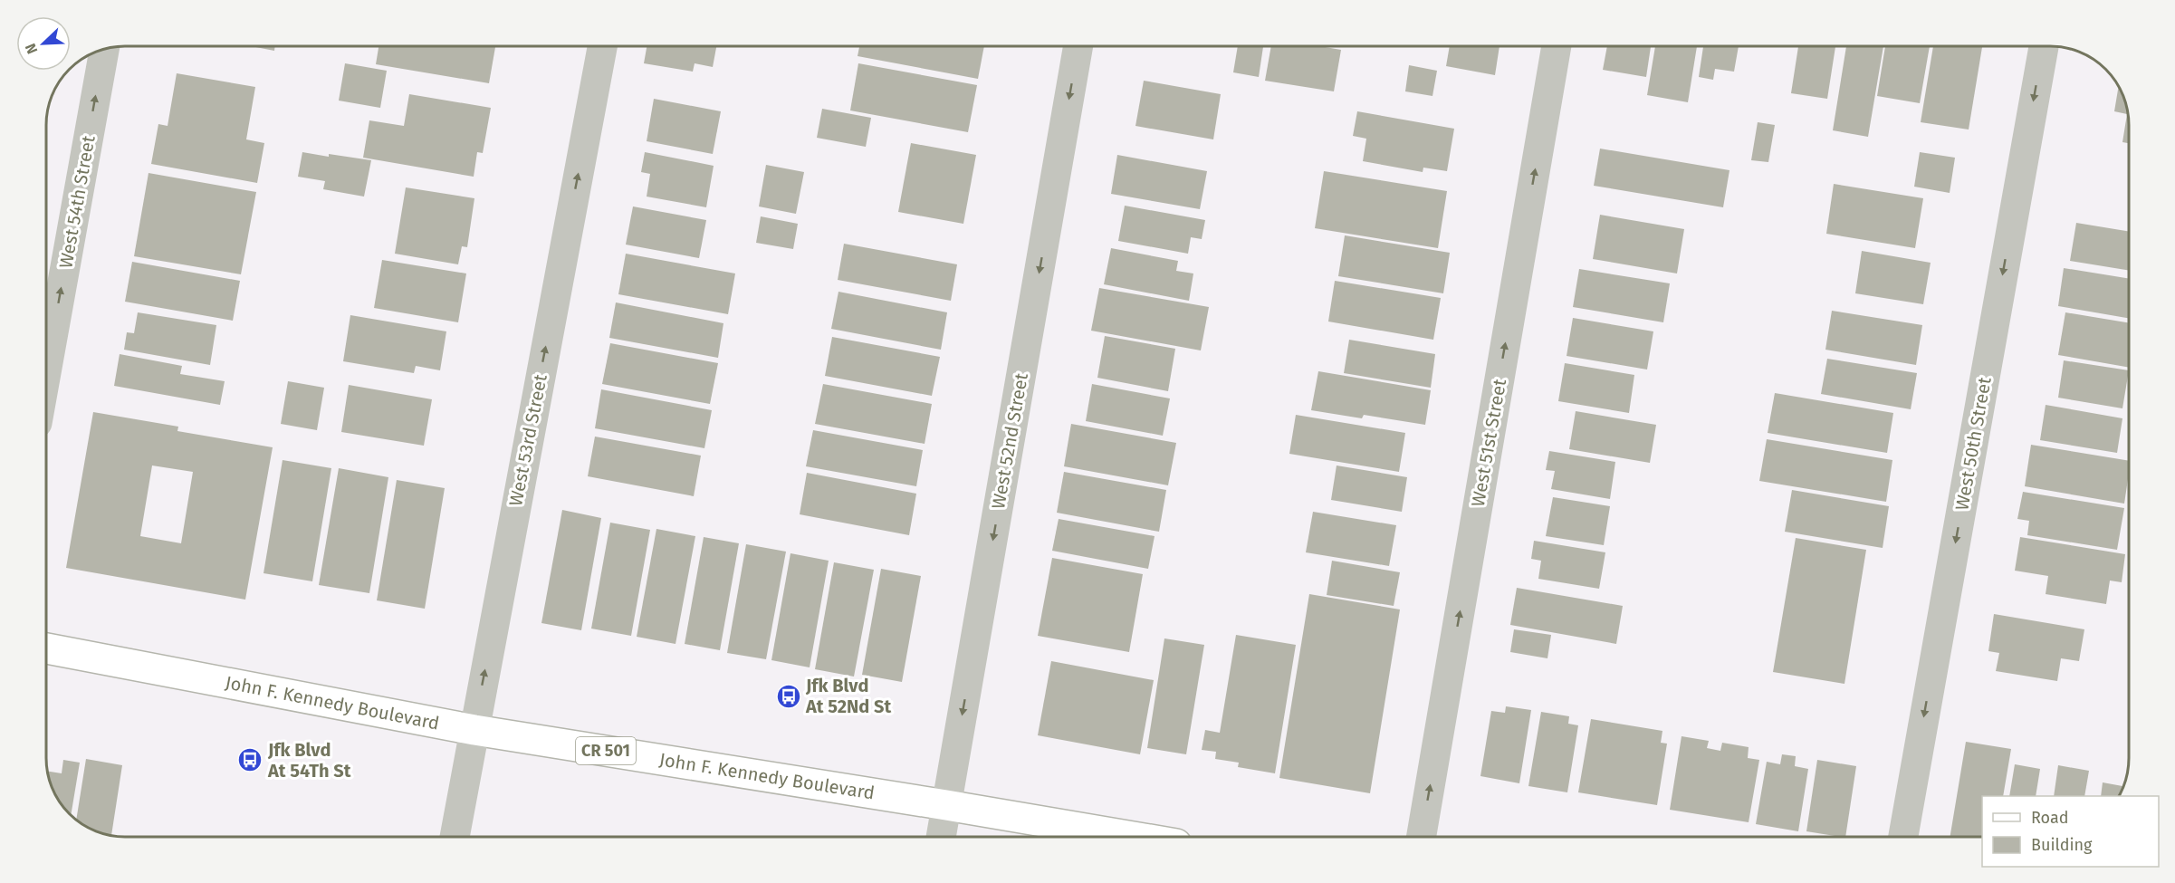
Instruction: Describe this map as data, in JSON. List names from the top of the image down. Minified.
{"streets":{"main road":["John F. Kennedy Boulevard","CR 501"],"street":["West 54th Street","West 53rd Street","West 52nd Street","West 51st Street","West 50th Street"]},"crossings":[["West 53rd Street","John F. Kennedy Boulevard"],["West 52nd Street","John F. Kennedy Boulevard"]],"one_way":["West 54th Street","West 53rd Street","West 52nd Street","West 51st Street","West 50th Street"],"places":{"bus stop":["Jfk Blvd At 52Nd St","Jfk Blvd At 54Th St"]},"legend":["Road","Building"],"north":"bottom left"}
